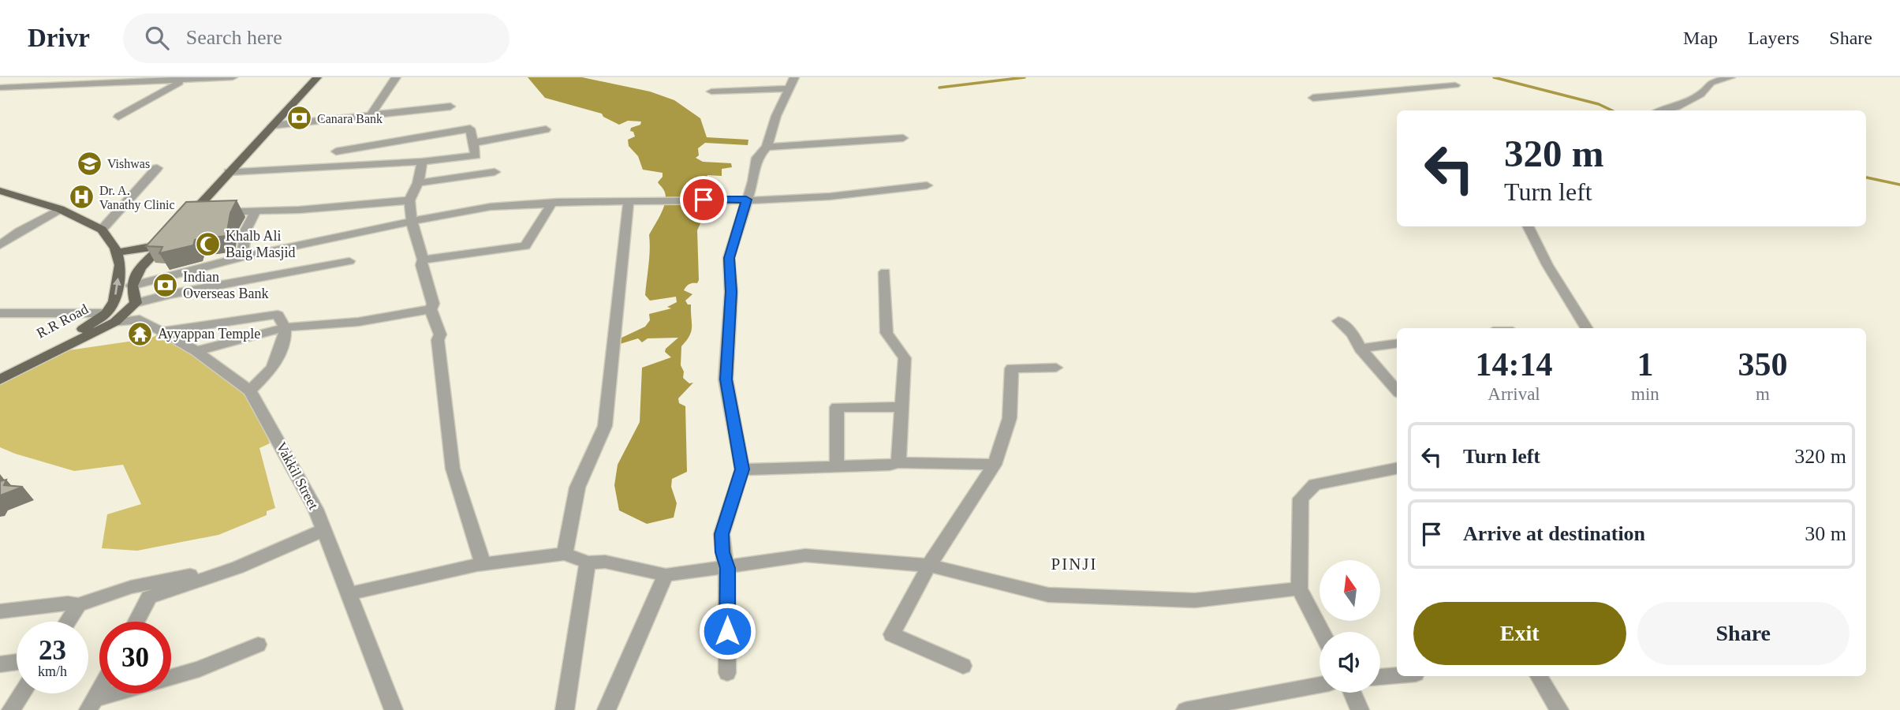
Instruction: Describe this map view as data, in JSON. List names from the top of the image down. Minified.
{"streets":{"main road":["R.R Road"],"street":["Vakkil Street"]},"crossings":[["R.R Road","Vakkil Street"]],"districts":["PINJI"],"places":{"bank":["Canara Bank","Indian Overseas Bank"],"school or university":["Vishwas"],"hospital":["Dr. A. Vanathy Clinic"],"mosque":["Khalb Ali Baig Masjid"],"temple":["Ayyappan Temple"]},"north":"top","page":{"header":"Drivr","search":"Search here","nav":["Map","Layers","Share"],"turn":["320 m","Turn left"],"eta":["14:14","Arrival","1","min","350","m"],"list":[{"name":"Turn left","value":"320 m"},{"name":"Arrive at destination","value":"30 m"}],"buttons":["Exit","Share"],"speed":"23 km/h","limit":"30"}}
